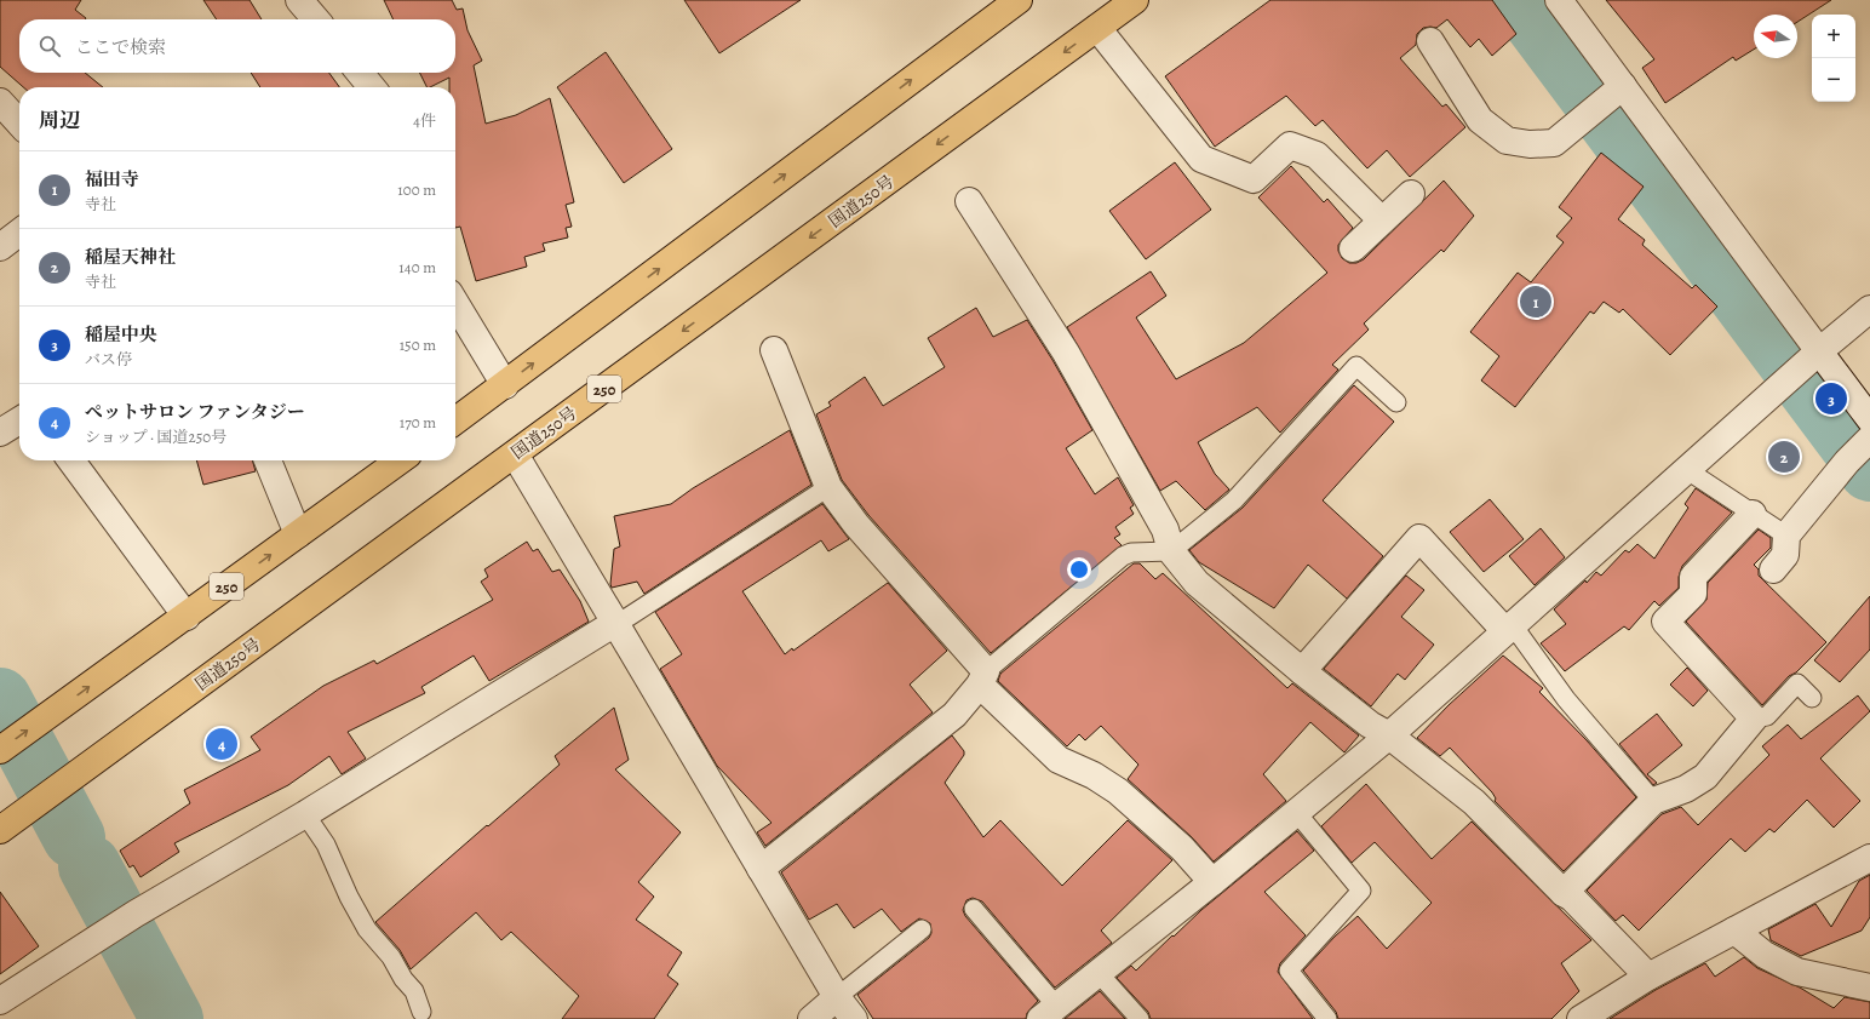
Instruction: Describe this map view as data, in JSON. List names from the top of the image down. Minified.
{"streets":{"highway":["国道250号","250"]},"north":"left","page":{"map_buttons":["+","−"],"search":"ここで検索","heading":["周辺","4件"],"list":[{"mark":"1","name":"福田寺","note":"寺社","value":"100 m"},{"mark":"2","name":"稲屋天神社","note":"寺社","value":"140 m"},{"mark":"3","name":"稲屋中央","note":"バス停","value":"150 m"},{"mark":"4","name":"ペットサロン ファンタジー","note":"ショップ · 国道250号","value":"170 m"}],"pins":["1","3","2","4"]}}
